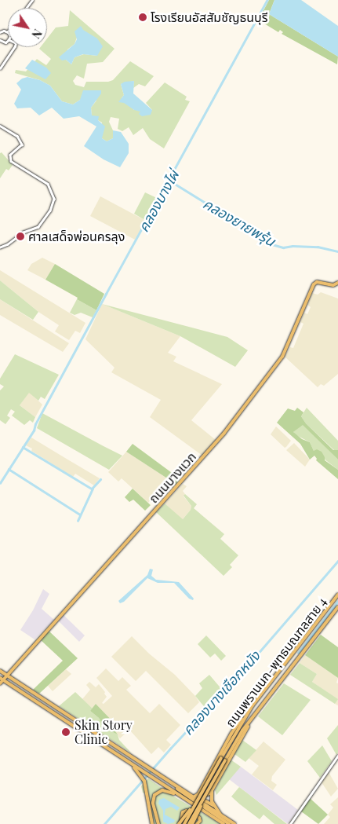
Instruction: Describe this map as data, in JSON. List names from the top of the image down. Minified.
{"streets":{"main road":["ถนนบางแวก","ถนนพรานนก-พุทธมณฑลสาย 4"]},"water":["คลองบางไผ่","คลองยายพรุ้น","คลองบางเชือกหนัง"],"places":["โรงเรียนอัสสัมชัญธนบุรี","ศาลเสด็จพ่อนครลุง","Skin Story Clinic"],"north":"bottom right"}
